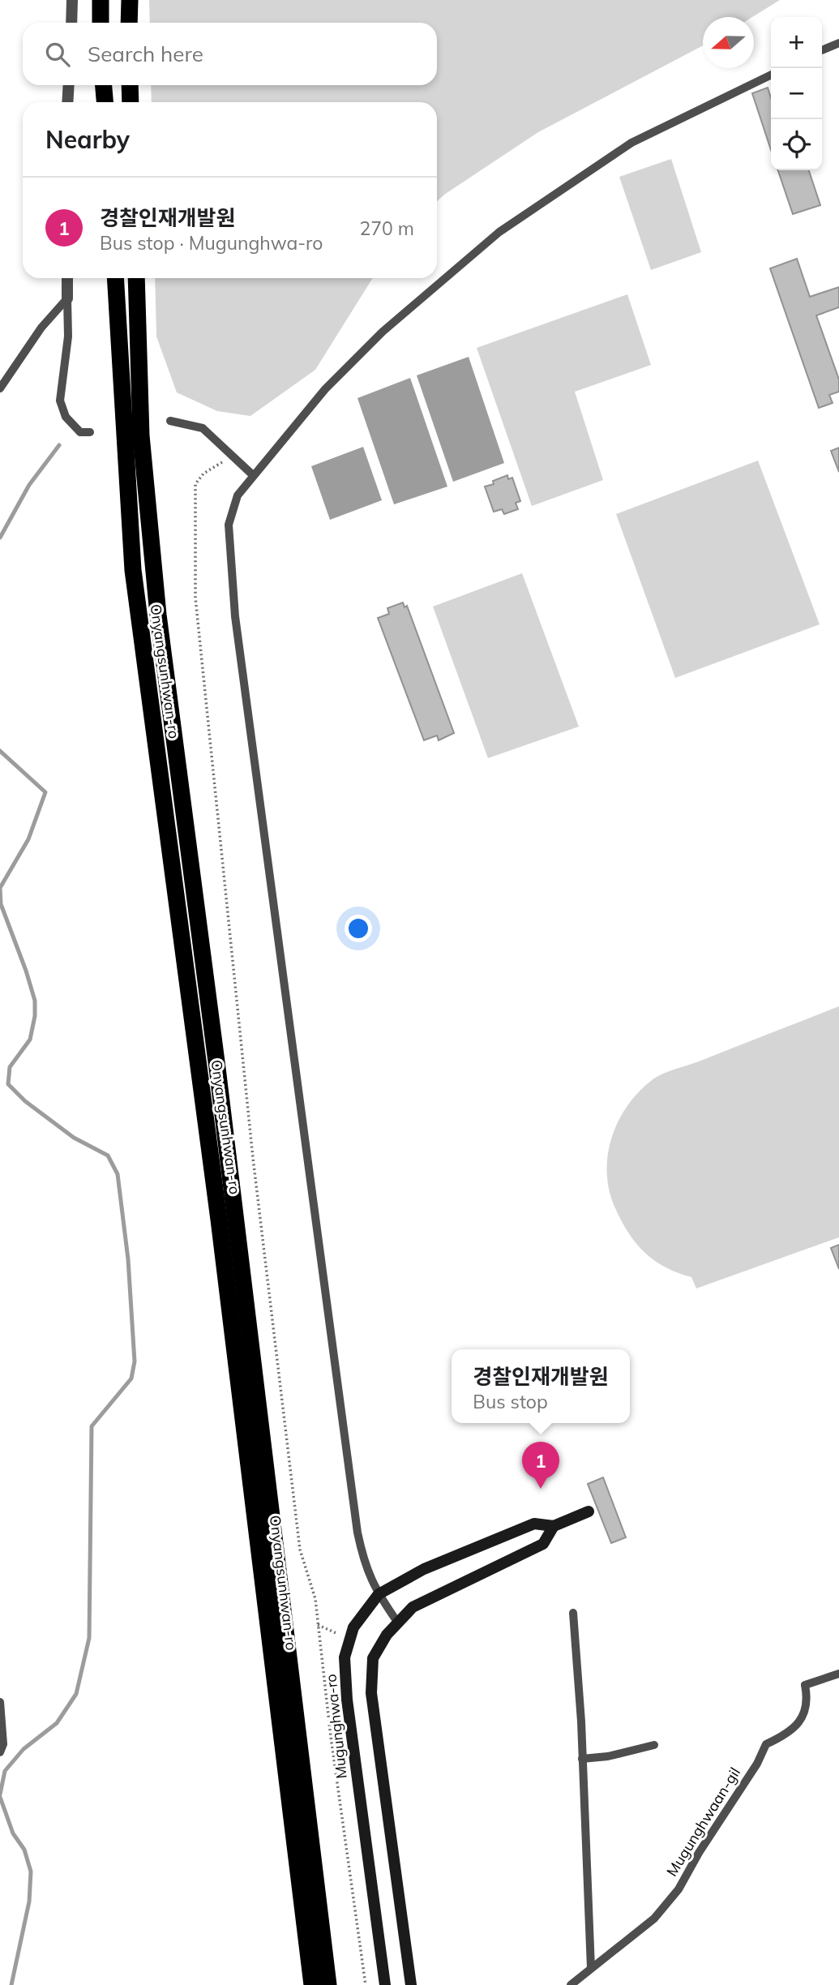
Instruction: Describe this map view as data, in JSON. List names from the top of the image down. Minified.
{"streets":{"highway":["Onyangsunhwan-ro"],"street":["Mugunghwa-ro"],"lane":["Mugunghwaan-gil"]},"north":"left","page":{"map_buttons":["+","−"],"search":"Search here","heading":"Nearby","list":[{"mark":"1","name":"경찰인재개발원","note":"Bus stop · Mugunghwa-ro","value":"270 m"}],"popup":["경찰인재개발원","Bus stop"],"pins":"1"}}
